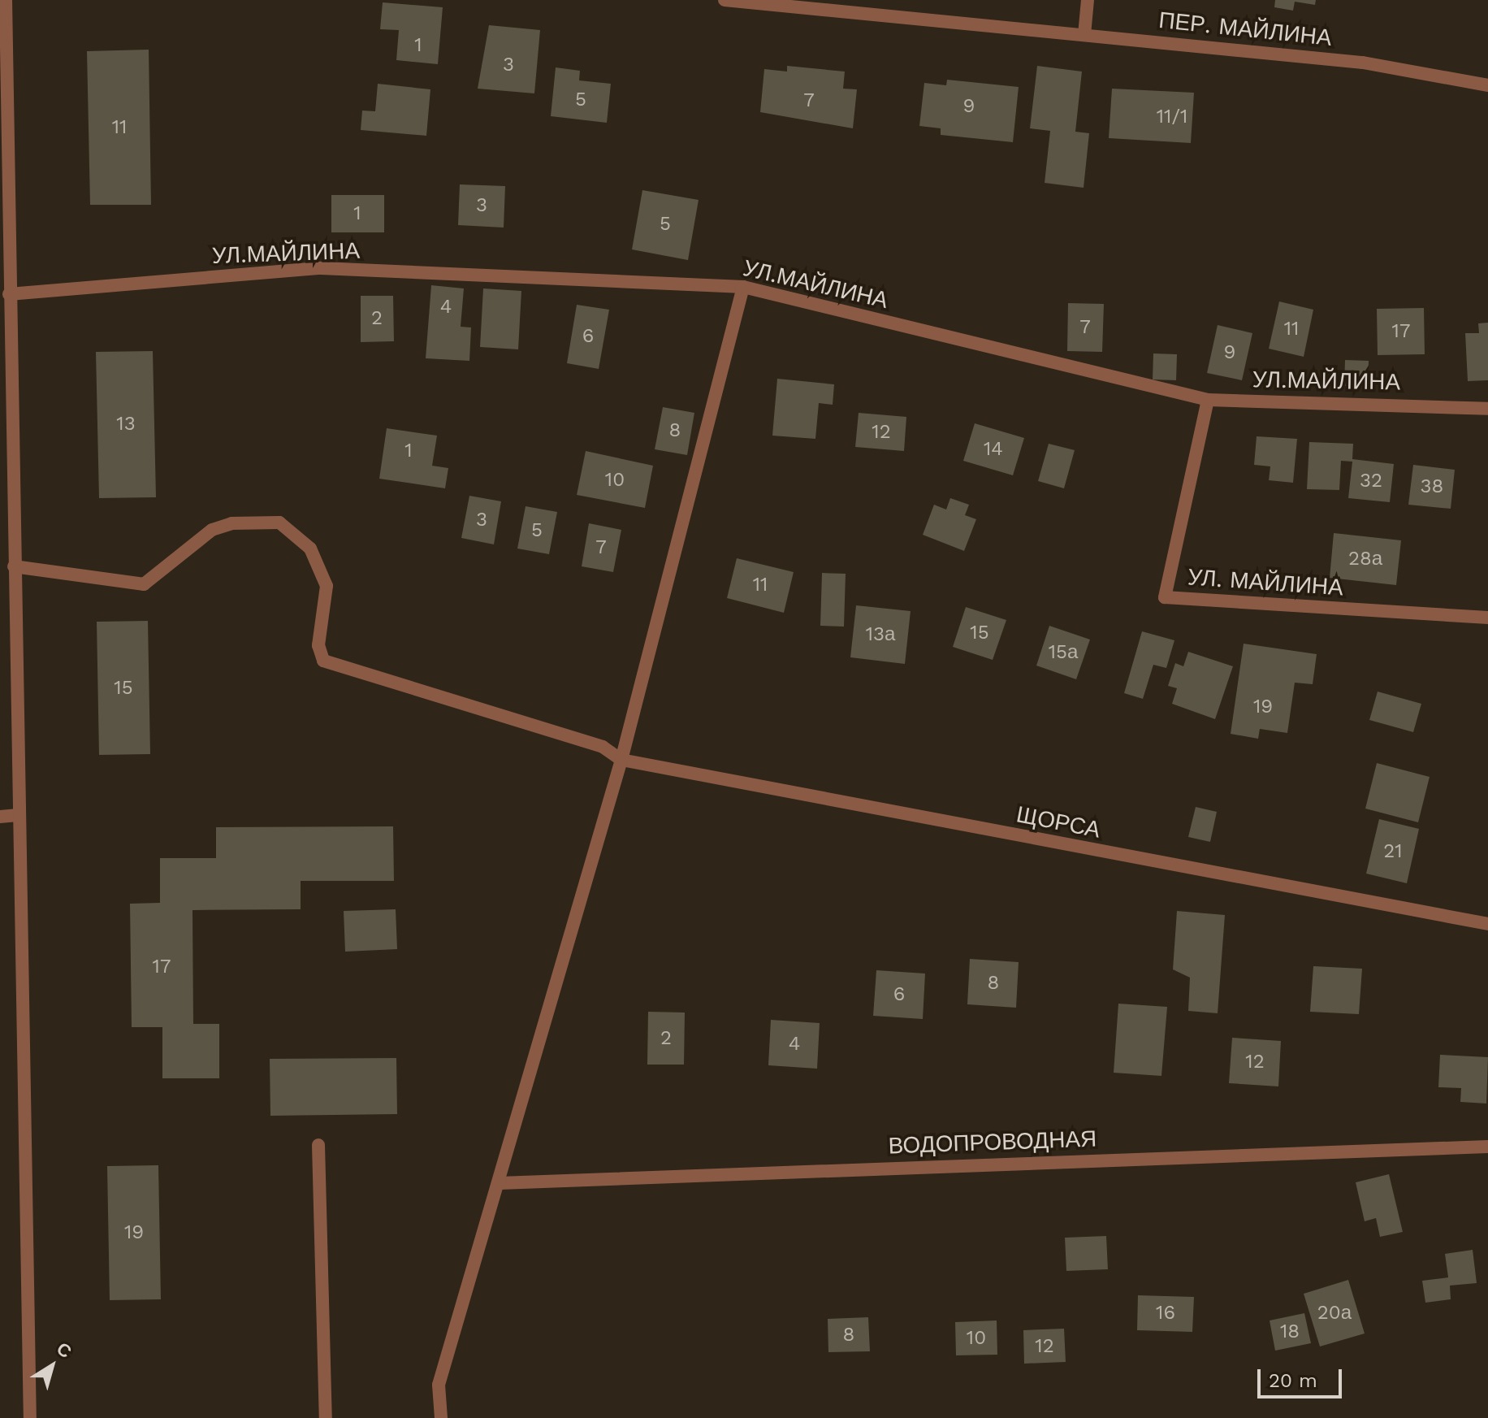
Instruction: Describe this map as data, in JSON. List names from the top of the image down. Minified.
{"streets":{"street":["ПЕР. МАЙЛИНА","УЛ.МАЙЛИНА","УЛ. МАЙЛИНА","ЩОРСА","ВОДОПРОВОДНАЯ"]},"crossings":[["УЛ.МАЙЛИНА","УЛ. МАЙЛИНА"]],"house_numbers":["1","3","5","7","9","11/1","11","3","1","5","4","2","7","11","17","6","9","13","8","12","14","1","10","32","38","3","5","7","28а","11","15","13а","15а","15","19","21","17","8","6","2","4","12","19","16","20а","18","8","10","12"],"scale_bar":"20 m","north":"top right"}
